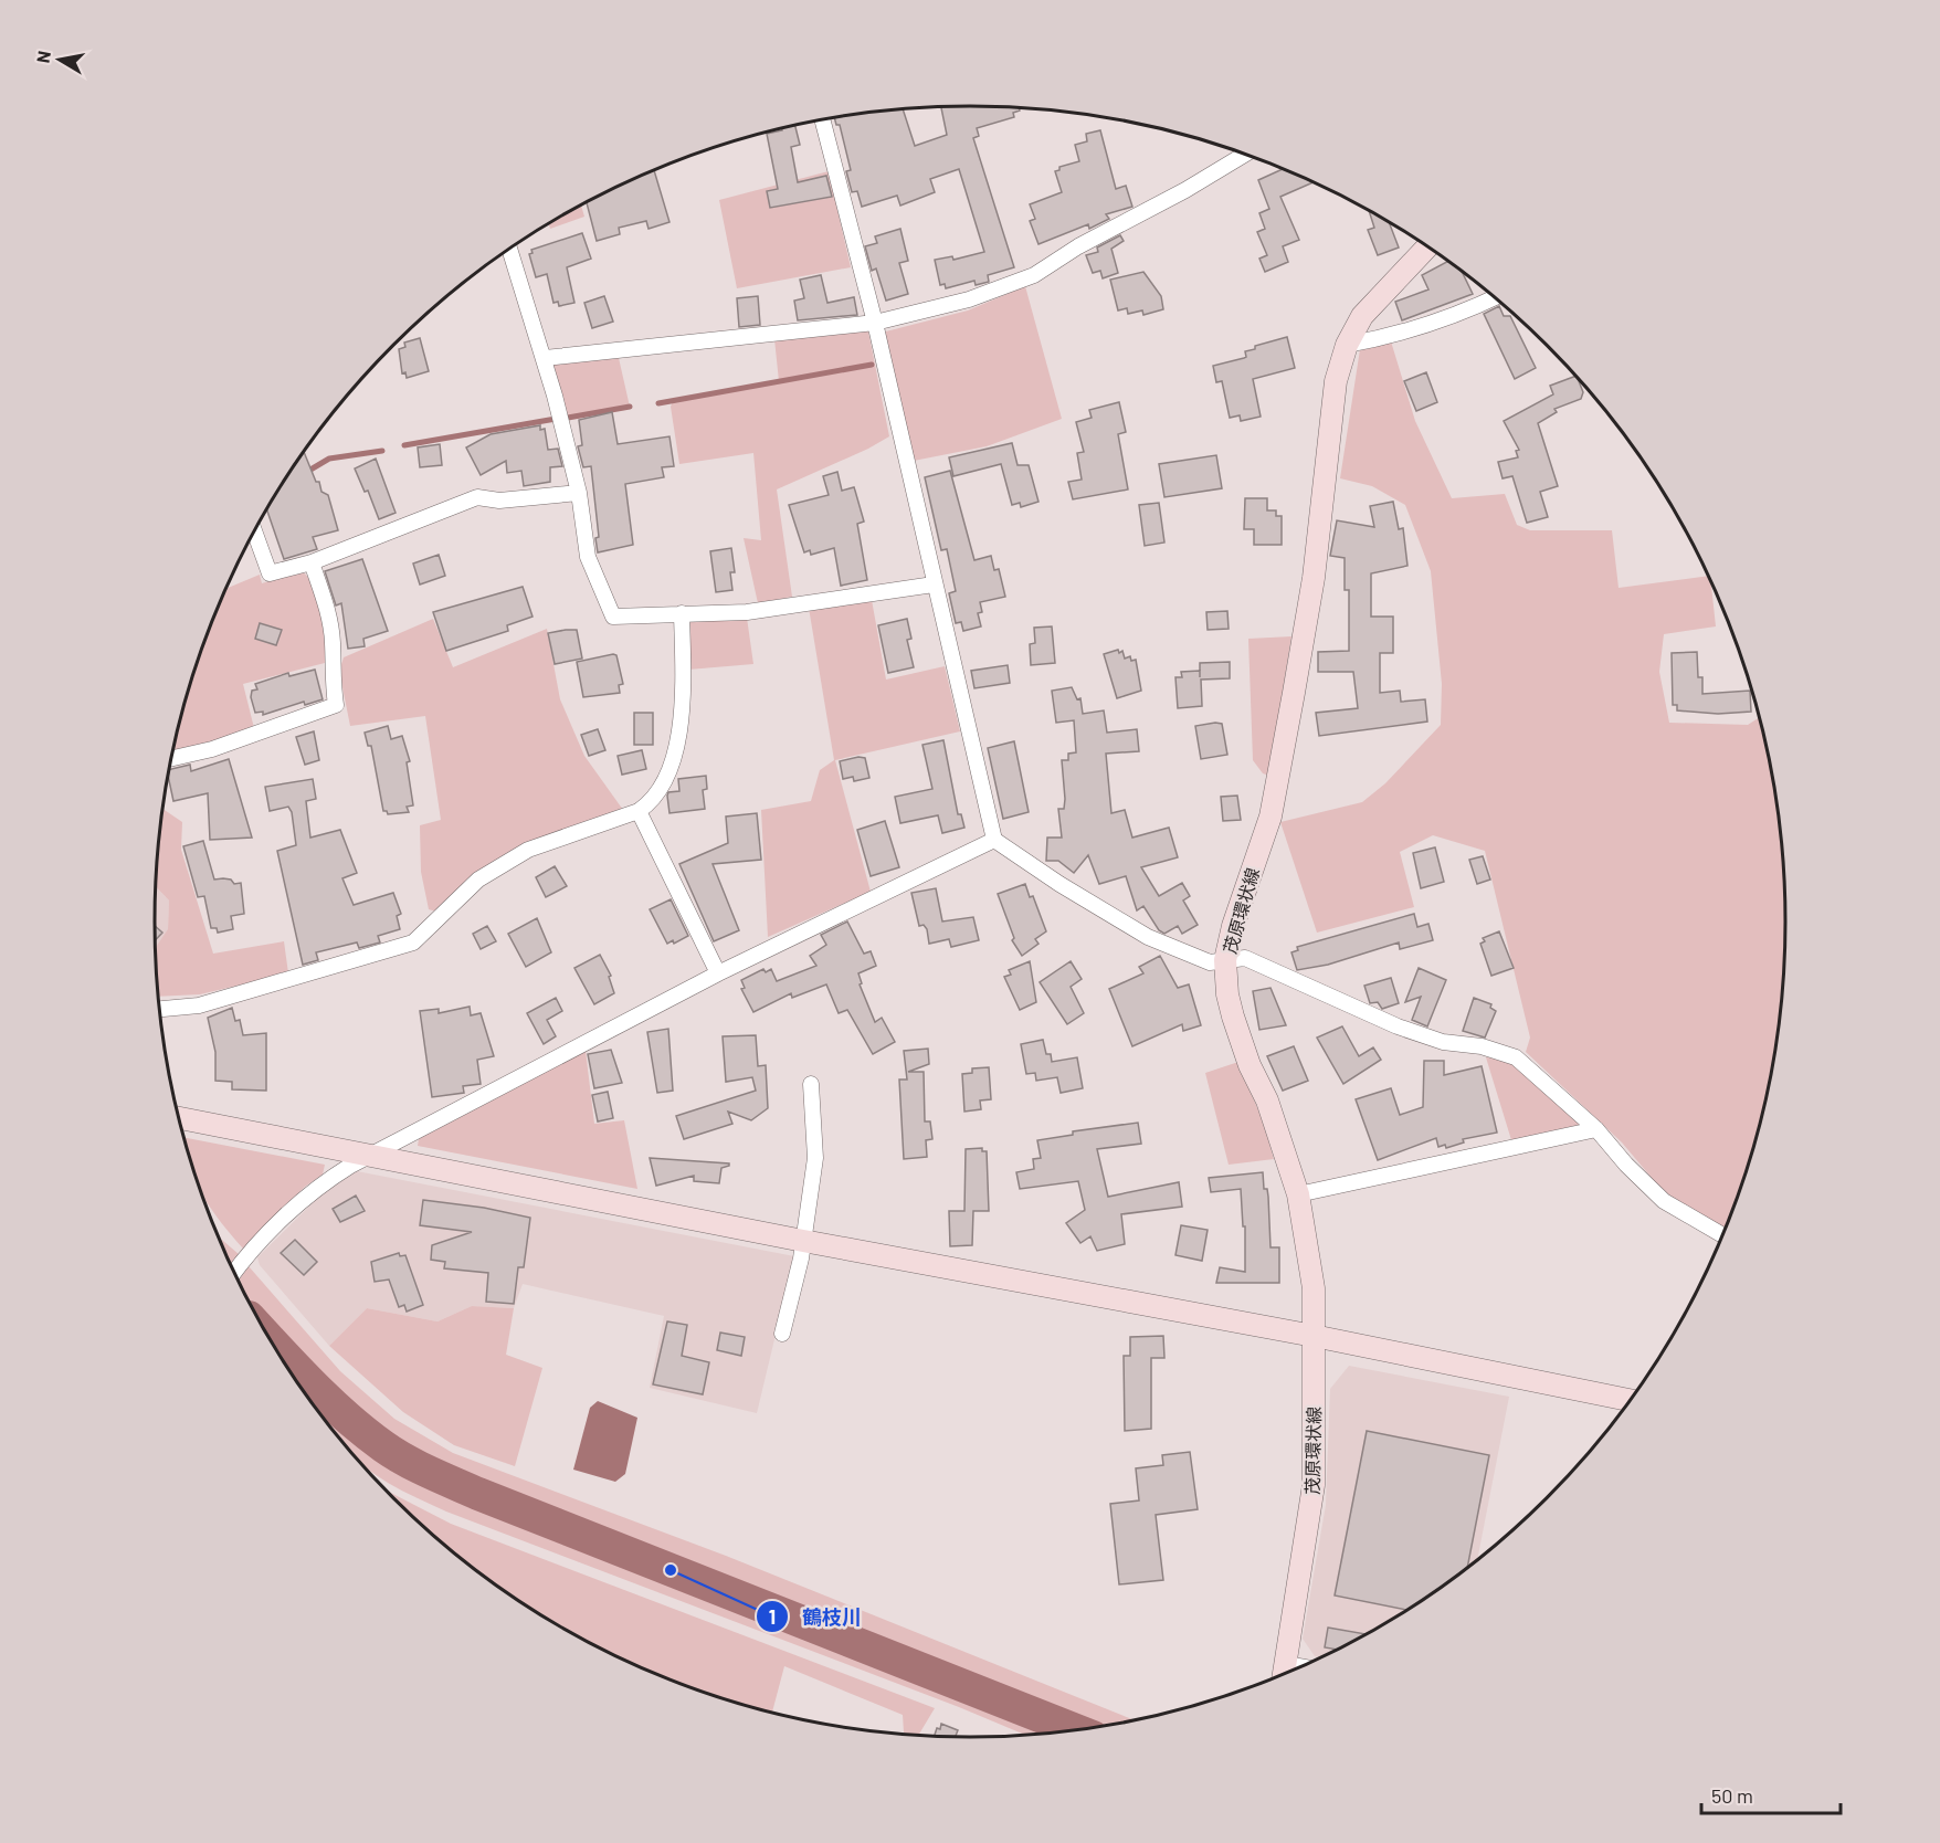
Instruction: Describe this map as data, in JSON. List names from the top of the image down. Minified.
{"streets":{"main road":["茂原環状線"]},"places":["鶴枝川"],"scale_bar":"50 m","north":"left"}
